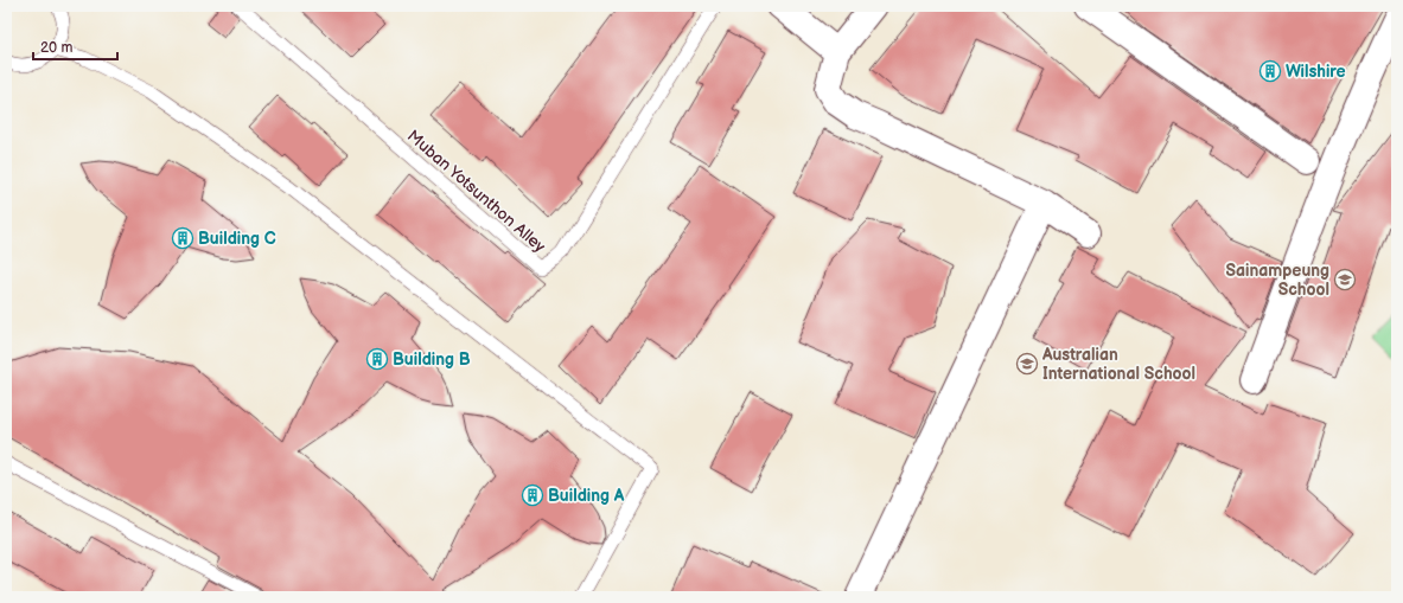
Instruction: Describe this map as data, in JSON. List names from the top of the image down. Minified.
{"streets":{"lane":["Muban Yotsunthon Alley"]},"places":{"building":["Wilshire","Building C","Building B","Building A"],"school or university":["Sainampeung School","Australian International School"]},"scale_bar":"20 m"}
